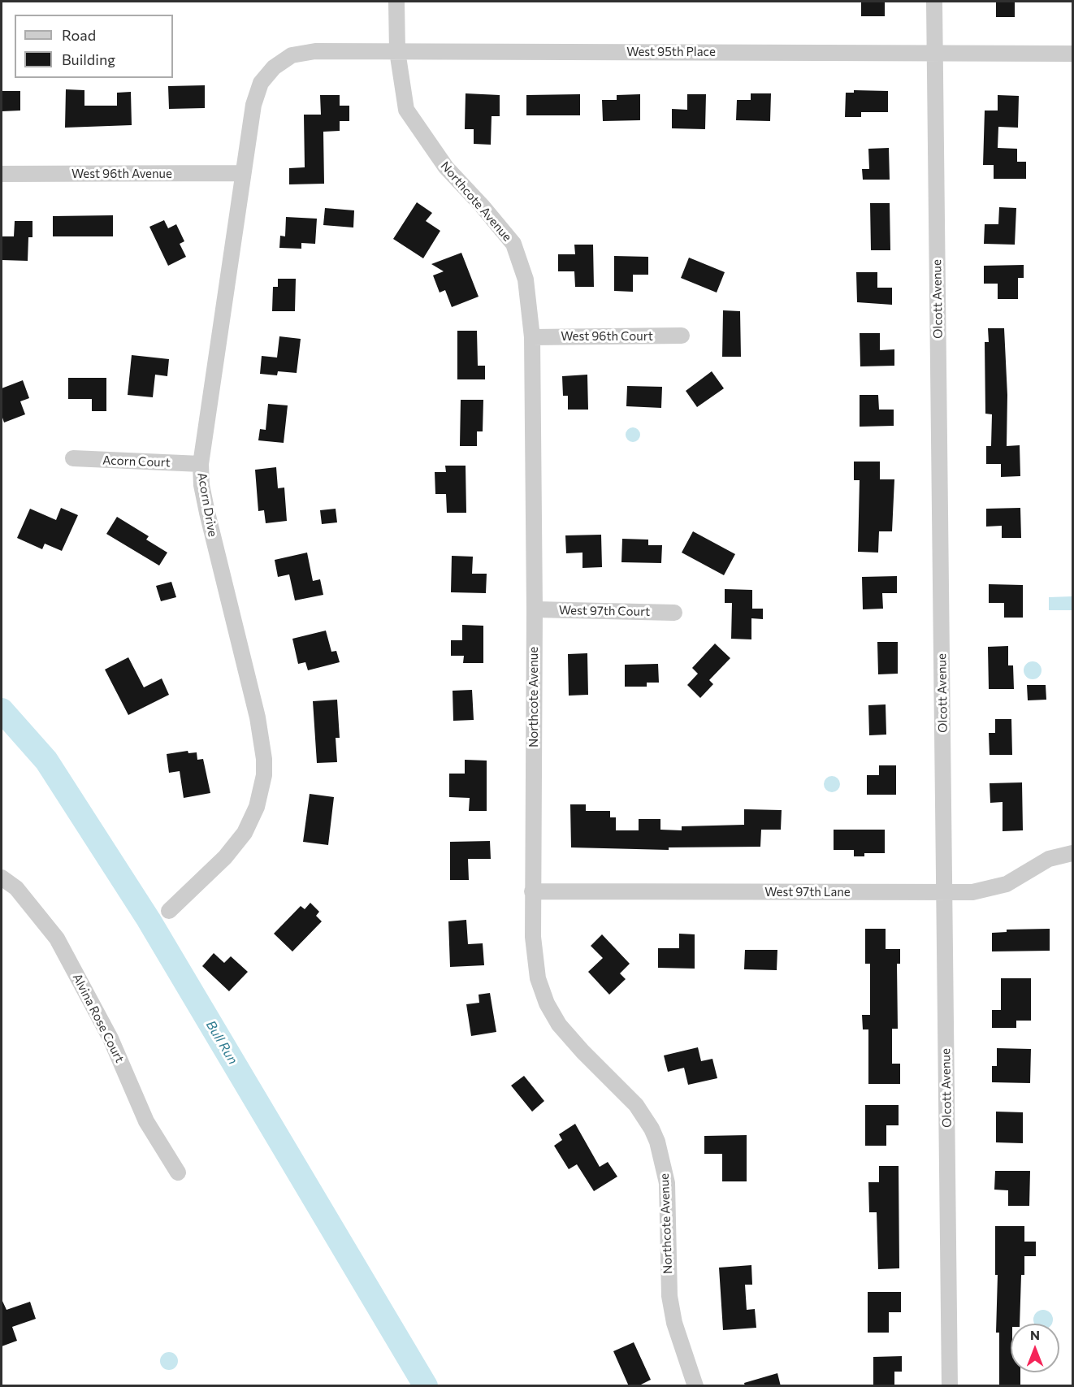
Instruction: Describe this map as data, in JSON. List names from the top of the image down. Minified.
{"streets":{"street":["West 95th Place","West 96th Avenue","Northcote Avenue","Olcott Avenue","West 96th Court","Acorn Court","Acorn Drive","West 97th Court","West 97th Lane","Alvina Rose Court"]},"crossings":[["West 95th Place","Northcote Avenue"],["West 95th Place","Olcott Avenue"],["West 95th Place","Acorn Drive"],["West 96th Avenue","Acorn Drive"],["Northcote Avenue","West 96th Court"],["Northcote Avenue","West 97th Court"],["Northcote Avenue","West 97th Lane"],["Olcott Avenue","West 97th Lane"],["Acorn Court","Acorn Drive"]],"water":["Bull Run"],"legend":["Road","Building"],"north":"top"}
